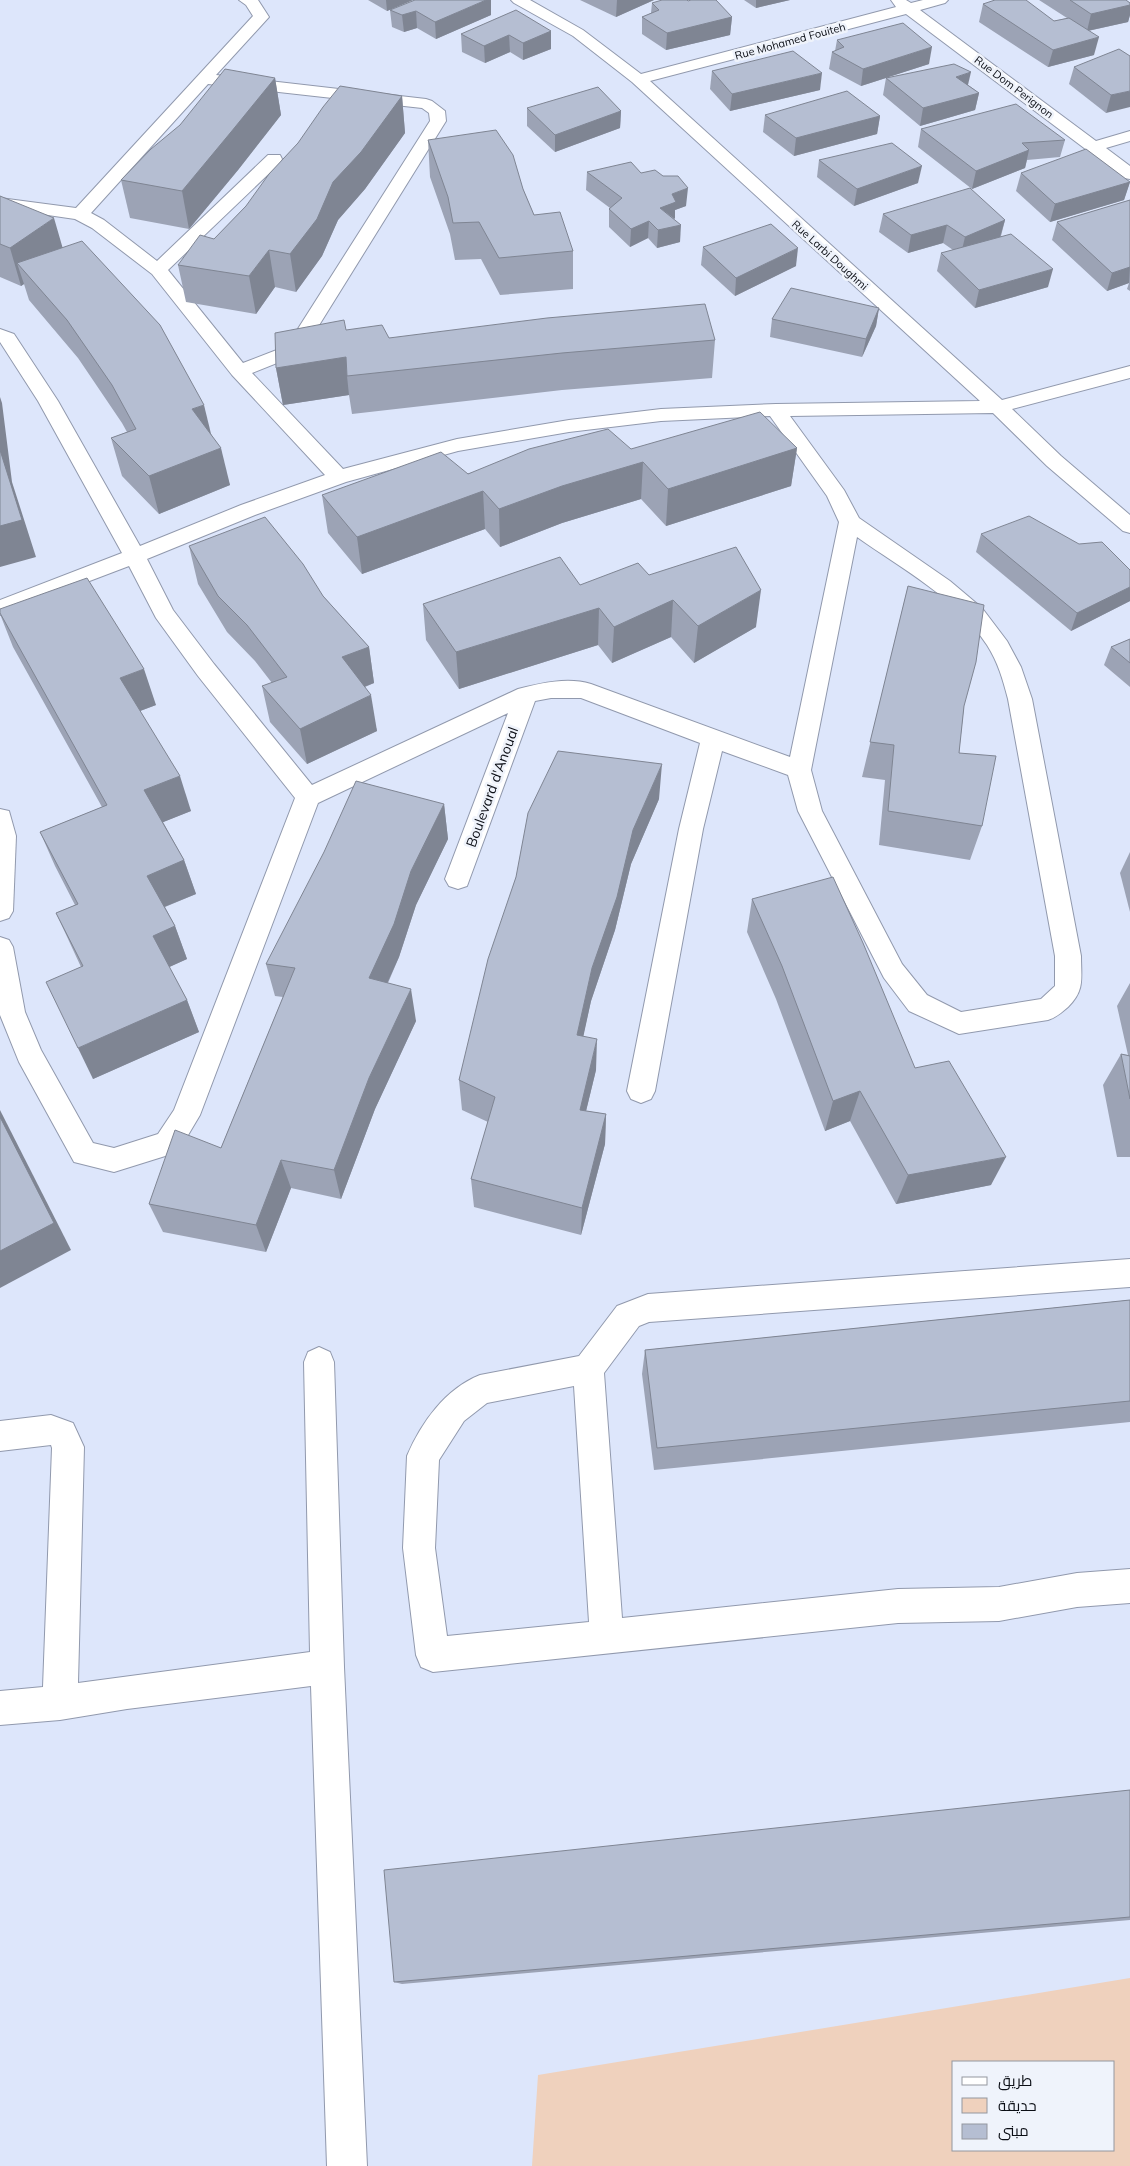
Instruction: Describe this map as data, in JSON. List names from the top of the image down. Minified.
{"streets":{"street":["Rue Mohamed Fouiteh","Rue Dom Perignon","Rue Larbi Doughmi","Boulevard d'Anoual"]},"crossings":[["Rue Mohamed Fouiteh","Rue Dom Perignon"],["Rue Mohamed Fouiteh","Rue Larbi Doughmi"]],"legend":["طريق","حديقة","مبنى"]}
